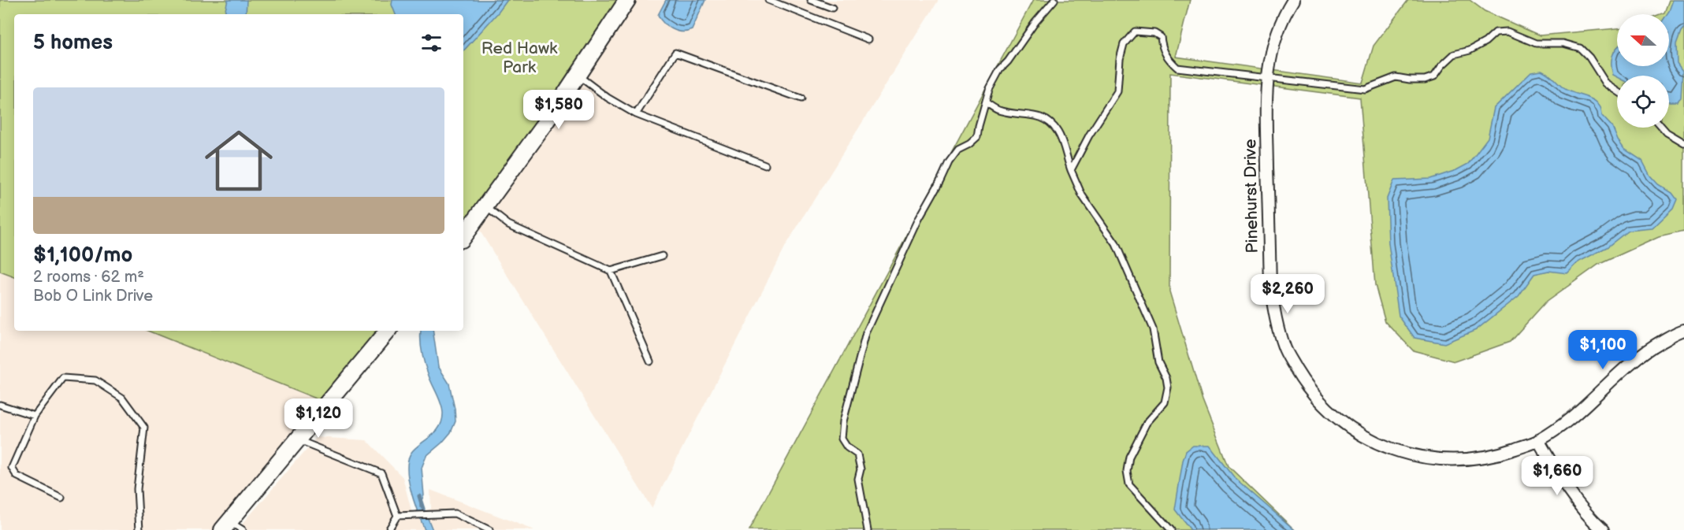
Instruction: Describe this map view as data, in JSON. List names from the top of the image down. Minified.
{"streets":{"street":["Pinehurst Drive"]},"parks":["Red Hawk Park"],"north":"left","page":{"heading":"5 homes","list":[{"name":"$1,100/mo","note":"2 rooms · 62 m² · Bob O Link Drive"}],"price":["$1,580","$2,260","$1,100","$1,120","$1,660"]}}
